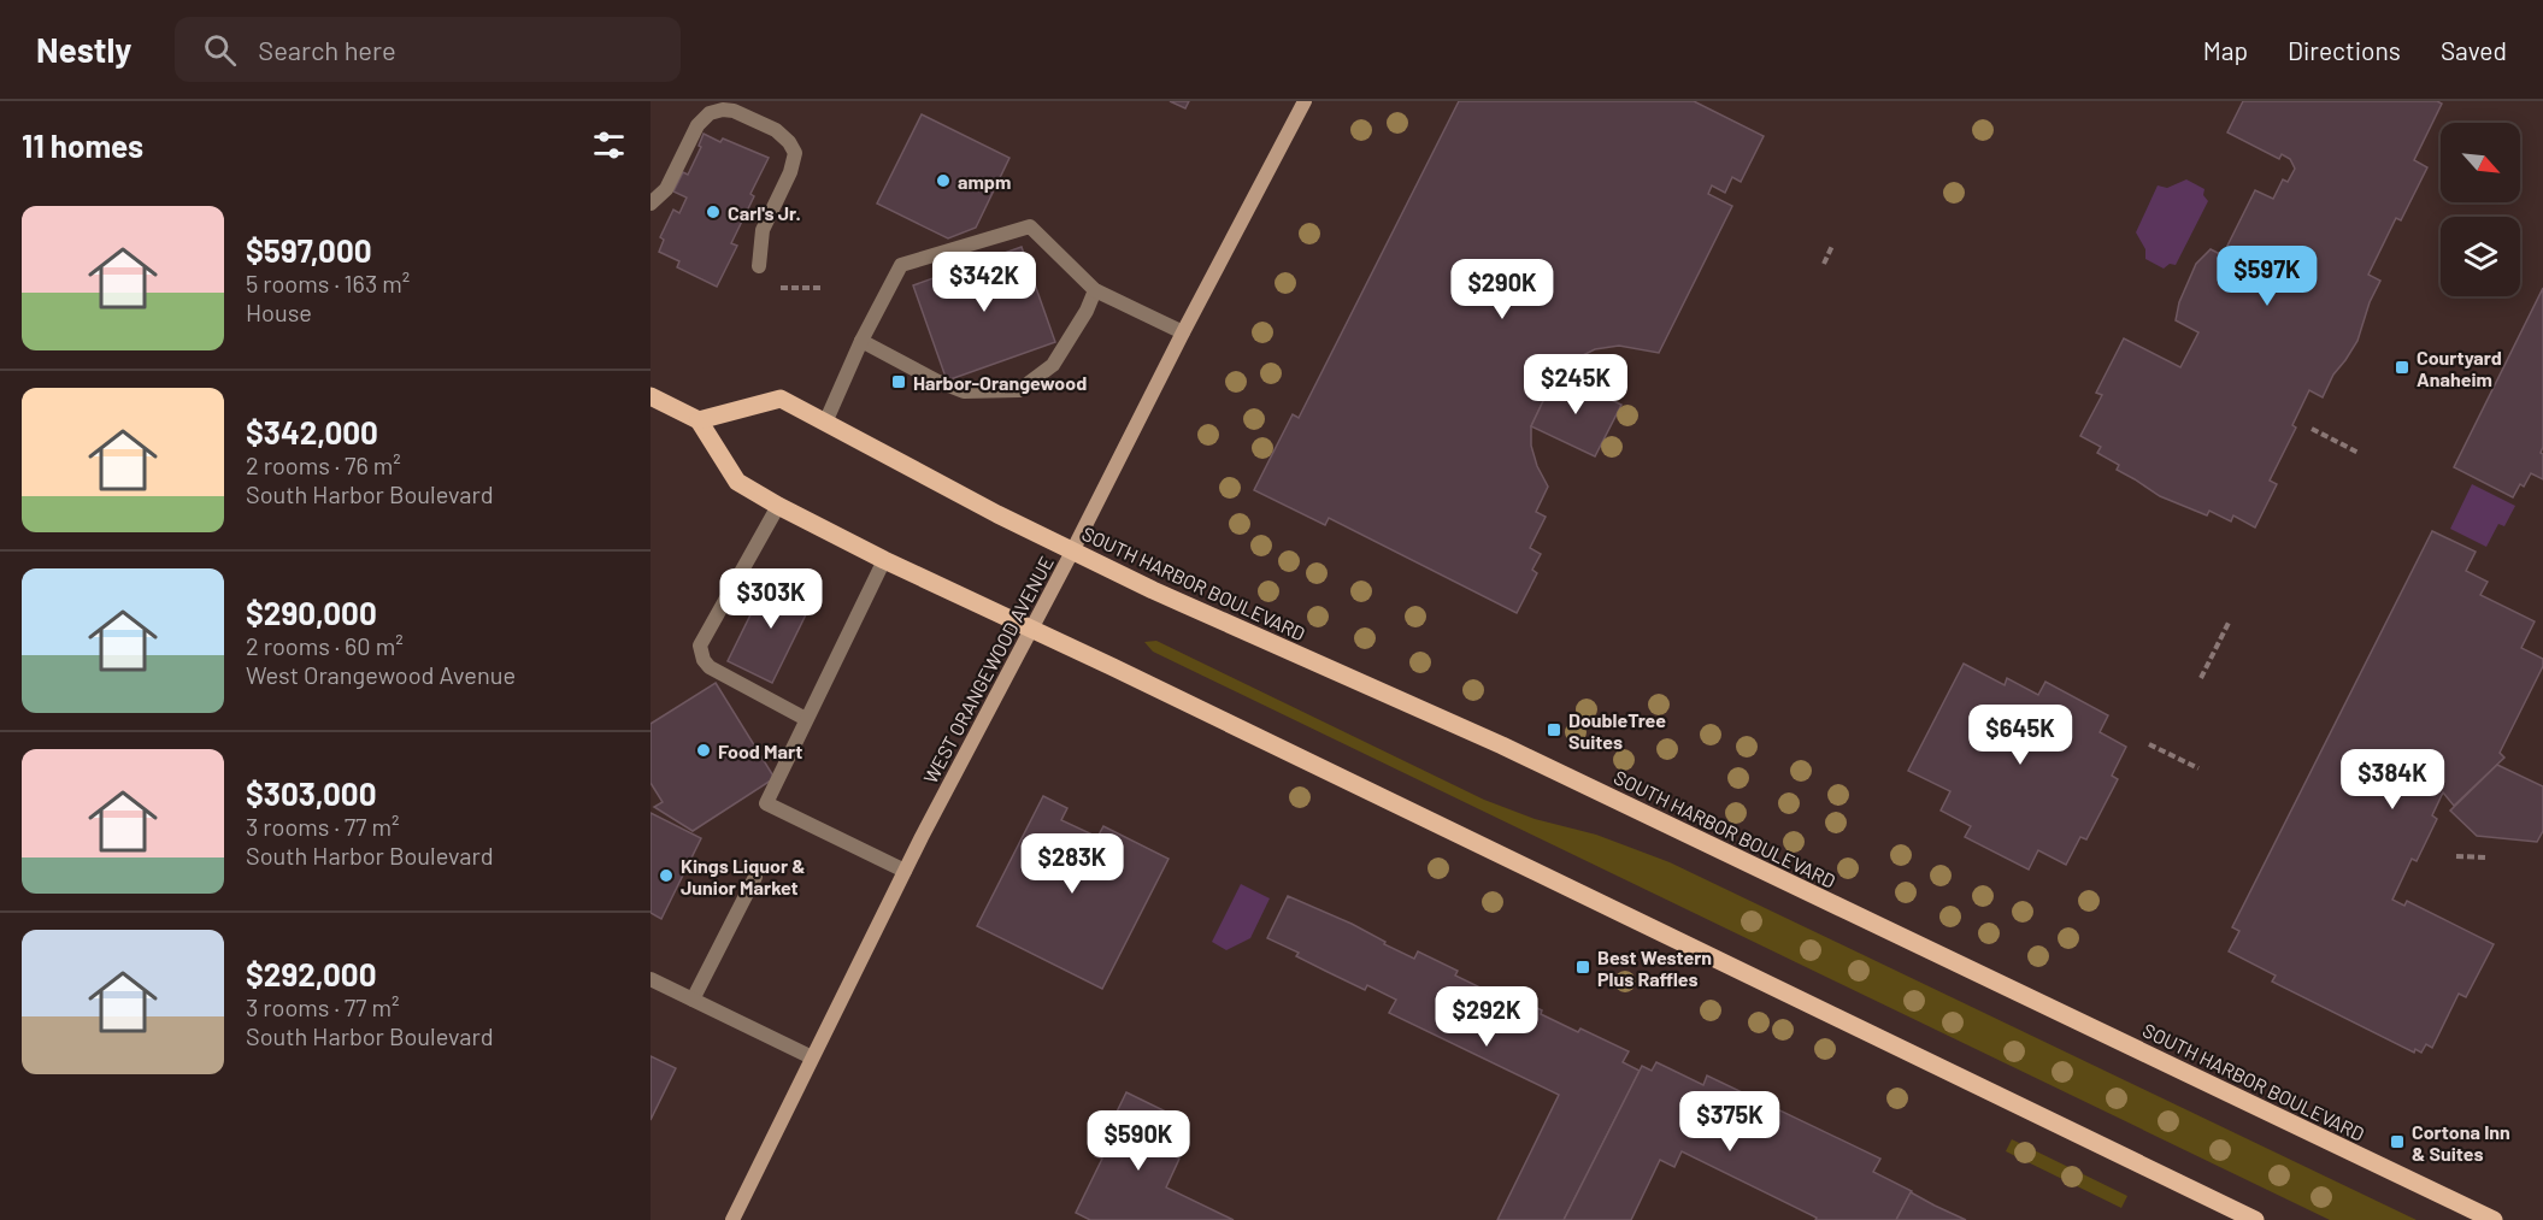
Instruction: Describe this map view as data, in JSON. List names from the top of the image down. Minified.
{"streets":{"main road":["SOUTH HARBOR BOULEVARD","WEST ORANGEWOOD AVENUE"]},"crossings":[["SOUTH HARBOR BOULEVARD","WEST ORANGEWOOD AVENUE"]],"places":{"other":["ampm","Carl's Jr.","Food Mart","Kings Liquor & Junior Market"],"transit":["Courtyard Anaheim","Harbor-Orangewood","DoubleTree Suites","Best Western Plus Raffles","Cortona Inn & Suites"]},"north":"bottom right","page":{"header":"Nestly","search":"Search here","nav":["Map","Directions","Saved"],"heading":"11 homes","list":[{"name":"$597,000","note":"5 rooms · 163 m² · House"},{"name":"$342,000","note":"2 rooms · 76 m² · South Harbor Boulevard"},{"name":"$290,000","note":"2 rooms · 60 m² · West Orangewood Avenue"},{"name":"$303,000","note":"3 rooms · 77 m² · South Harbor Boulevard"},{"name":"$292,000","note":"3 rooms · 77 m² · South Harbor Boulevard"}],"price":["$597K","$342K","$290K","$245K","$303K","$645K","$384K","$283K","$292K","$375K","$590K"]}}
